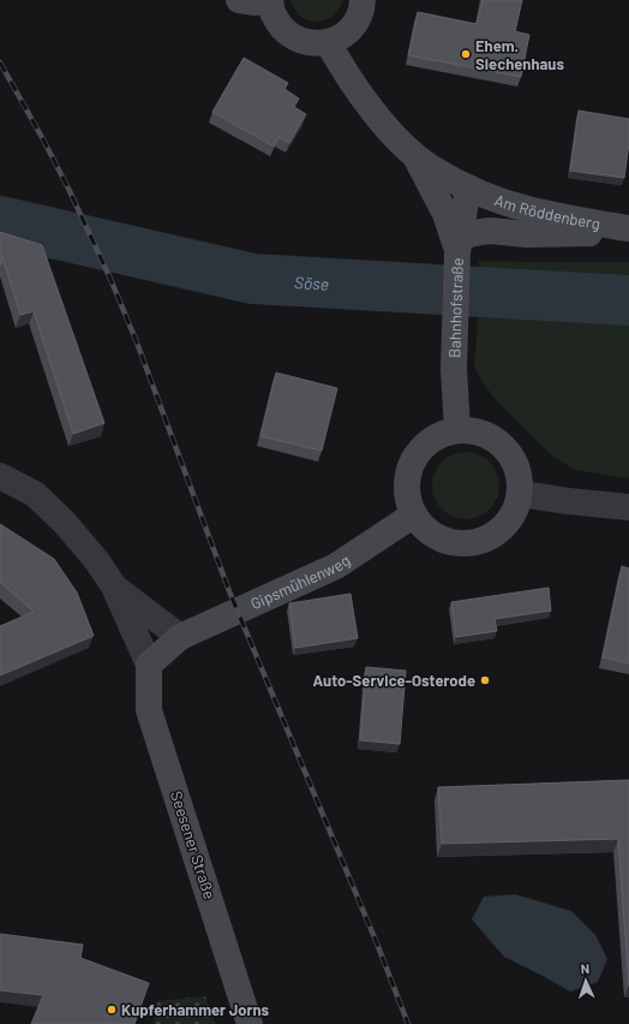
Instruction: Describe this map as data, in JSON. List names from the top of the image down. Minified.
{"streets":{"street":["Am Röddenberg","Bahnhofstraße","Gipsmühlenweg","Seesener Straße"]},"crossings":[["Am Röddenberg","Bahnhofstraße"],["Bahnhofstraße","Gipsmühlenweg"],["Gipsmühlenweg","Seesener Straße"]],"water":["Söse"],"places":["Ehem. Siechenhaus","Auto-Service-Osterode","Kupferhammer Jorns"],"north":"top"}
